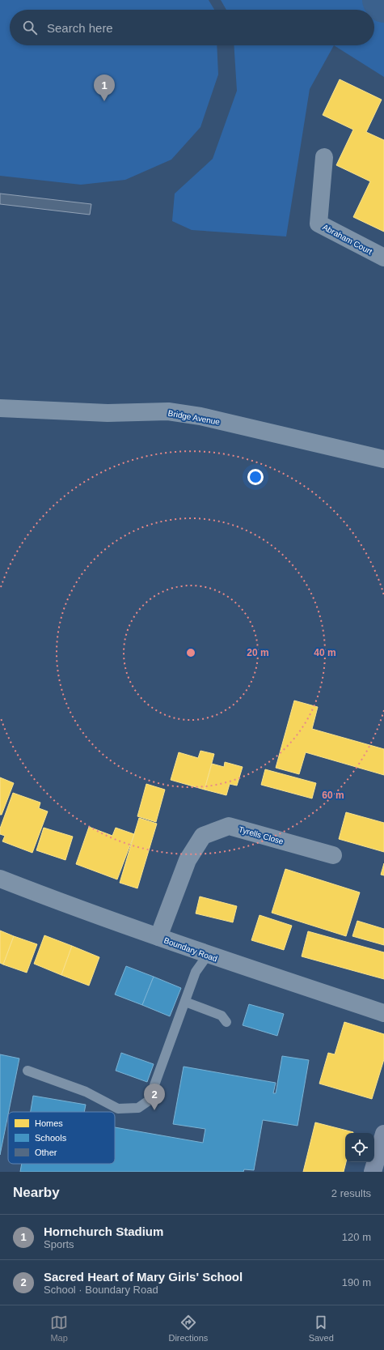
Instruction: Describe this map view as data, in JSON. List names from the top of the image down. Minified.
{"streets":{"street":["Abraham Court","Bridge Avenue","Tyrells Close","Boundary Road"]},"crossings":[["Tyrells Close","Boundary Road"]],"legend":["Homes","Schools","Other"],"page":{"search":"Search here","pins":["1","2"],"heading":["Nearby","2 results"],"list":[{"mark":"1","name":"Hornchurch Stadium","note":"Sports","value":"120 m"},{"mark":"2","name":"Sacred Heart of Mary Girls' School","note":"School · Boundary Road","value":"190 m"}],"nav":["Map","Directions","Saved"]},"rings":["20 m","40 m","60 m"]}
